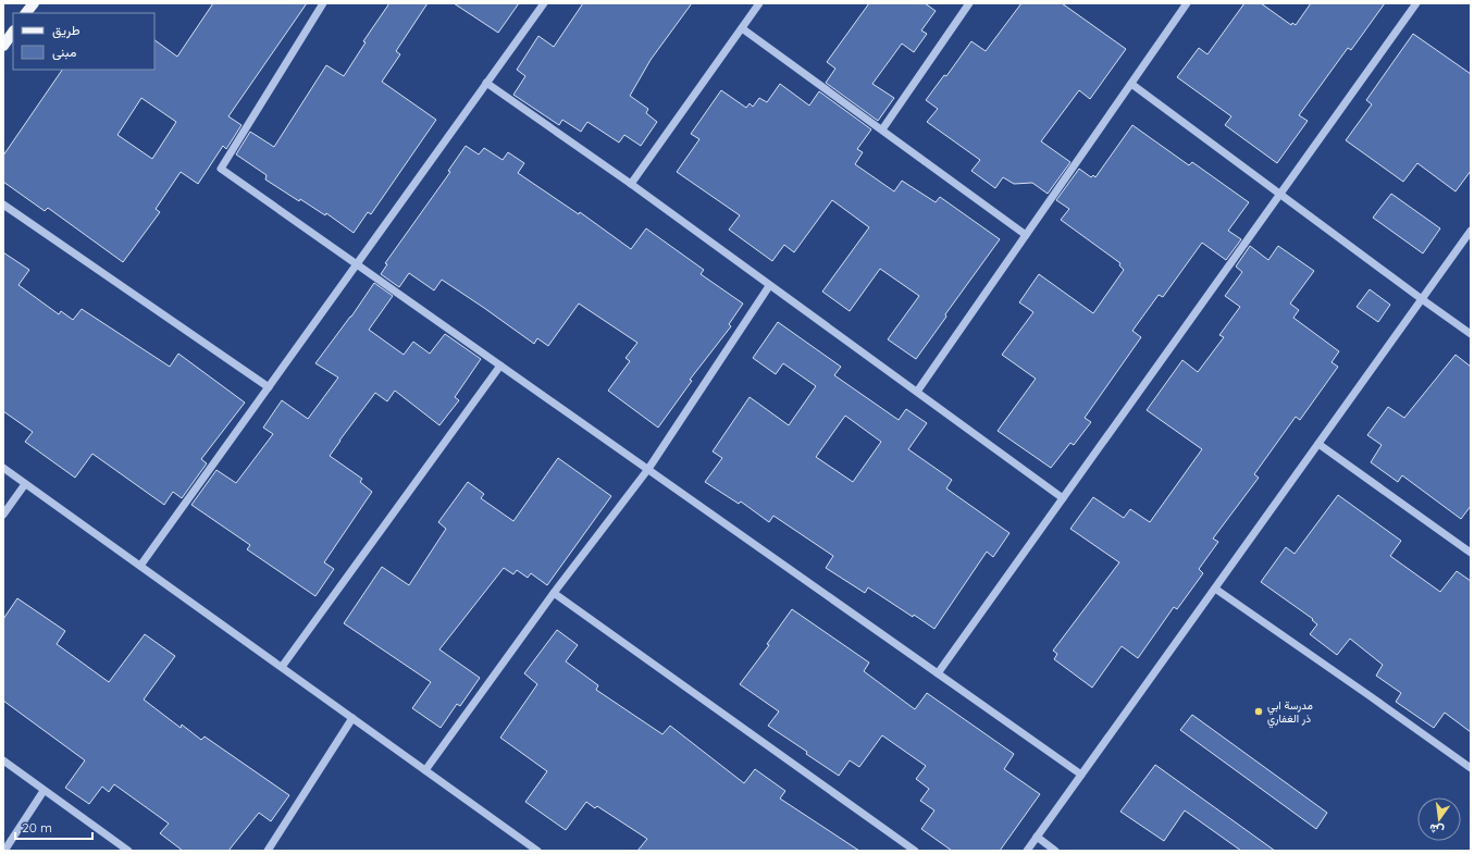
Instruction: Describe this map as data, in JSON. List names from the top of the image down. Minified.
{"places":["مدرسة ابي ذر الغفاري"],"legend":["طريق","مبنى"],"scale_bar":"20 m","north":"bottom"}
